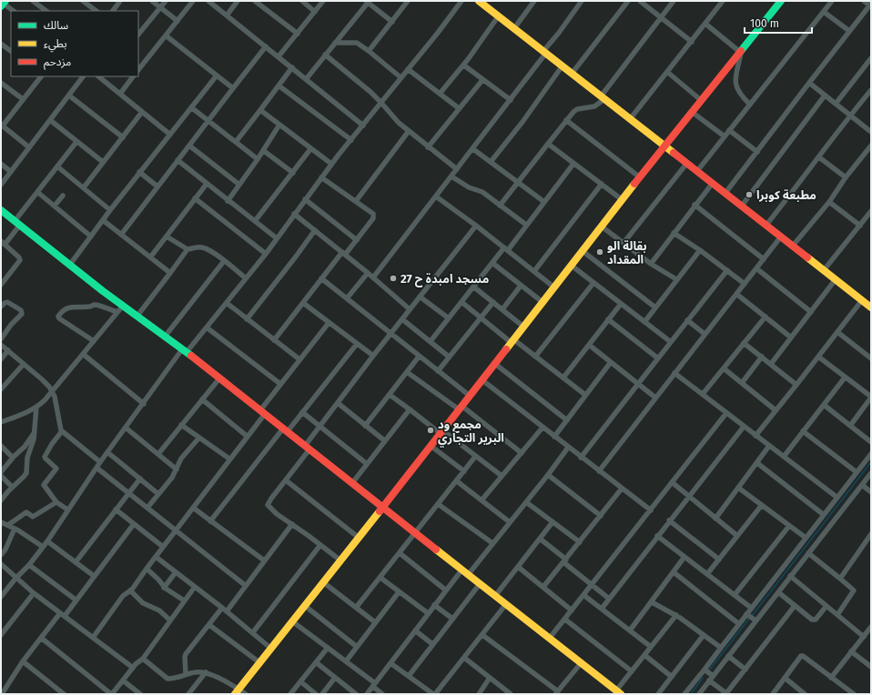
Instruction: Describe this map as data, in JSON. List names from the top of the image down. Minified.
{"places":["مطبعة كوبرا","بقالة الو المقداد","مسجد امبدة ح 27","مجمع ود البرير التجاري"],"legend":["سالك","بطيء","مزدحم"],"scale_bar":"100 m"}
